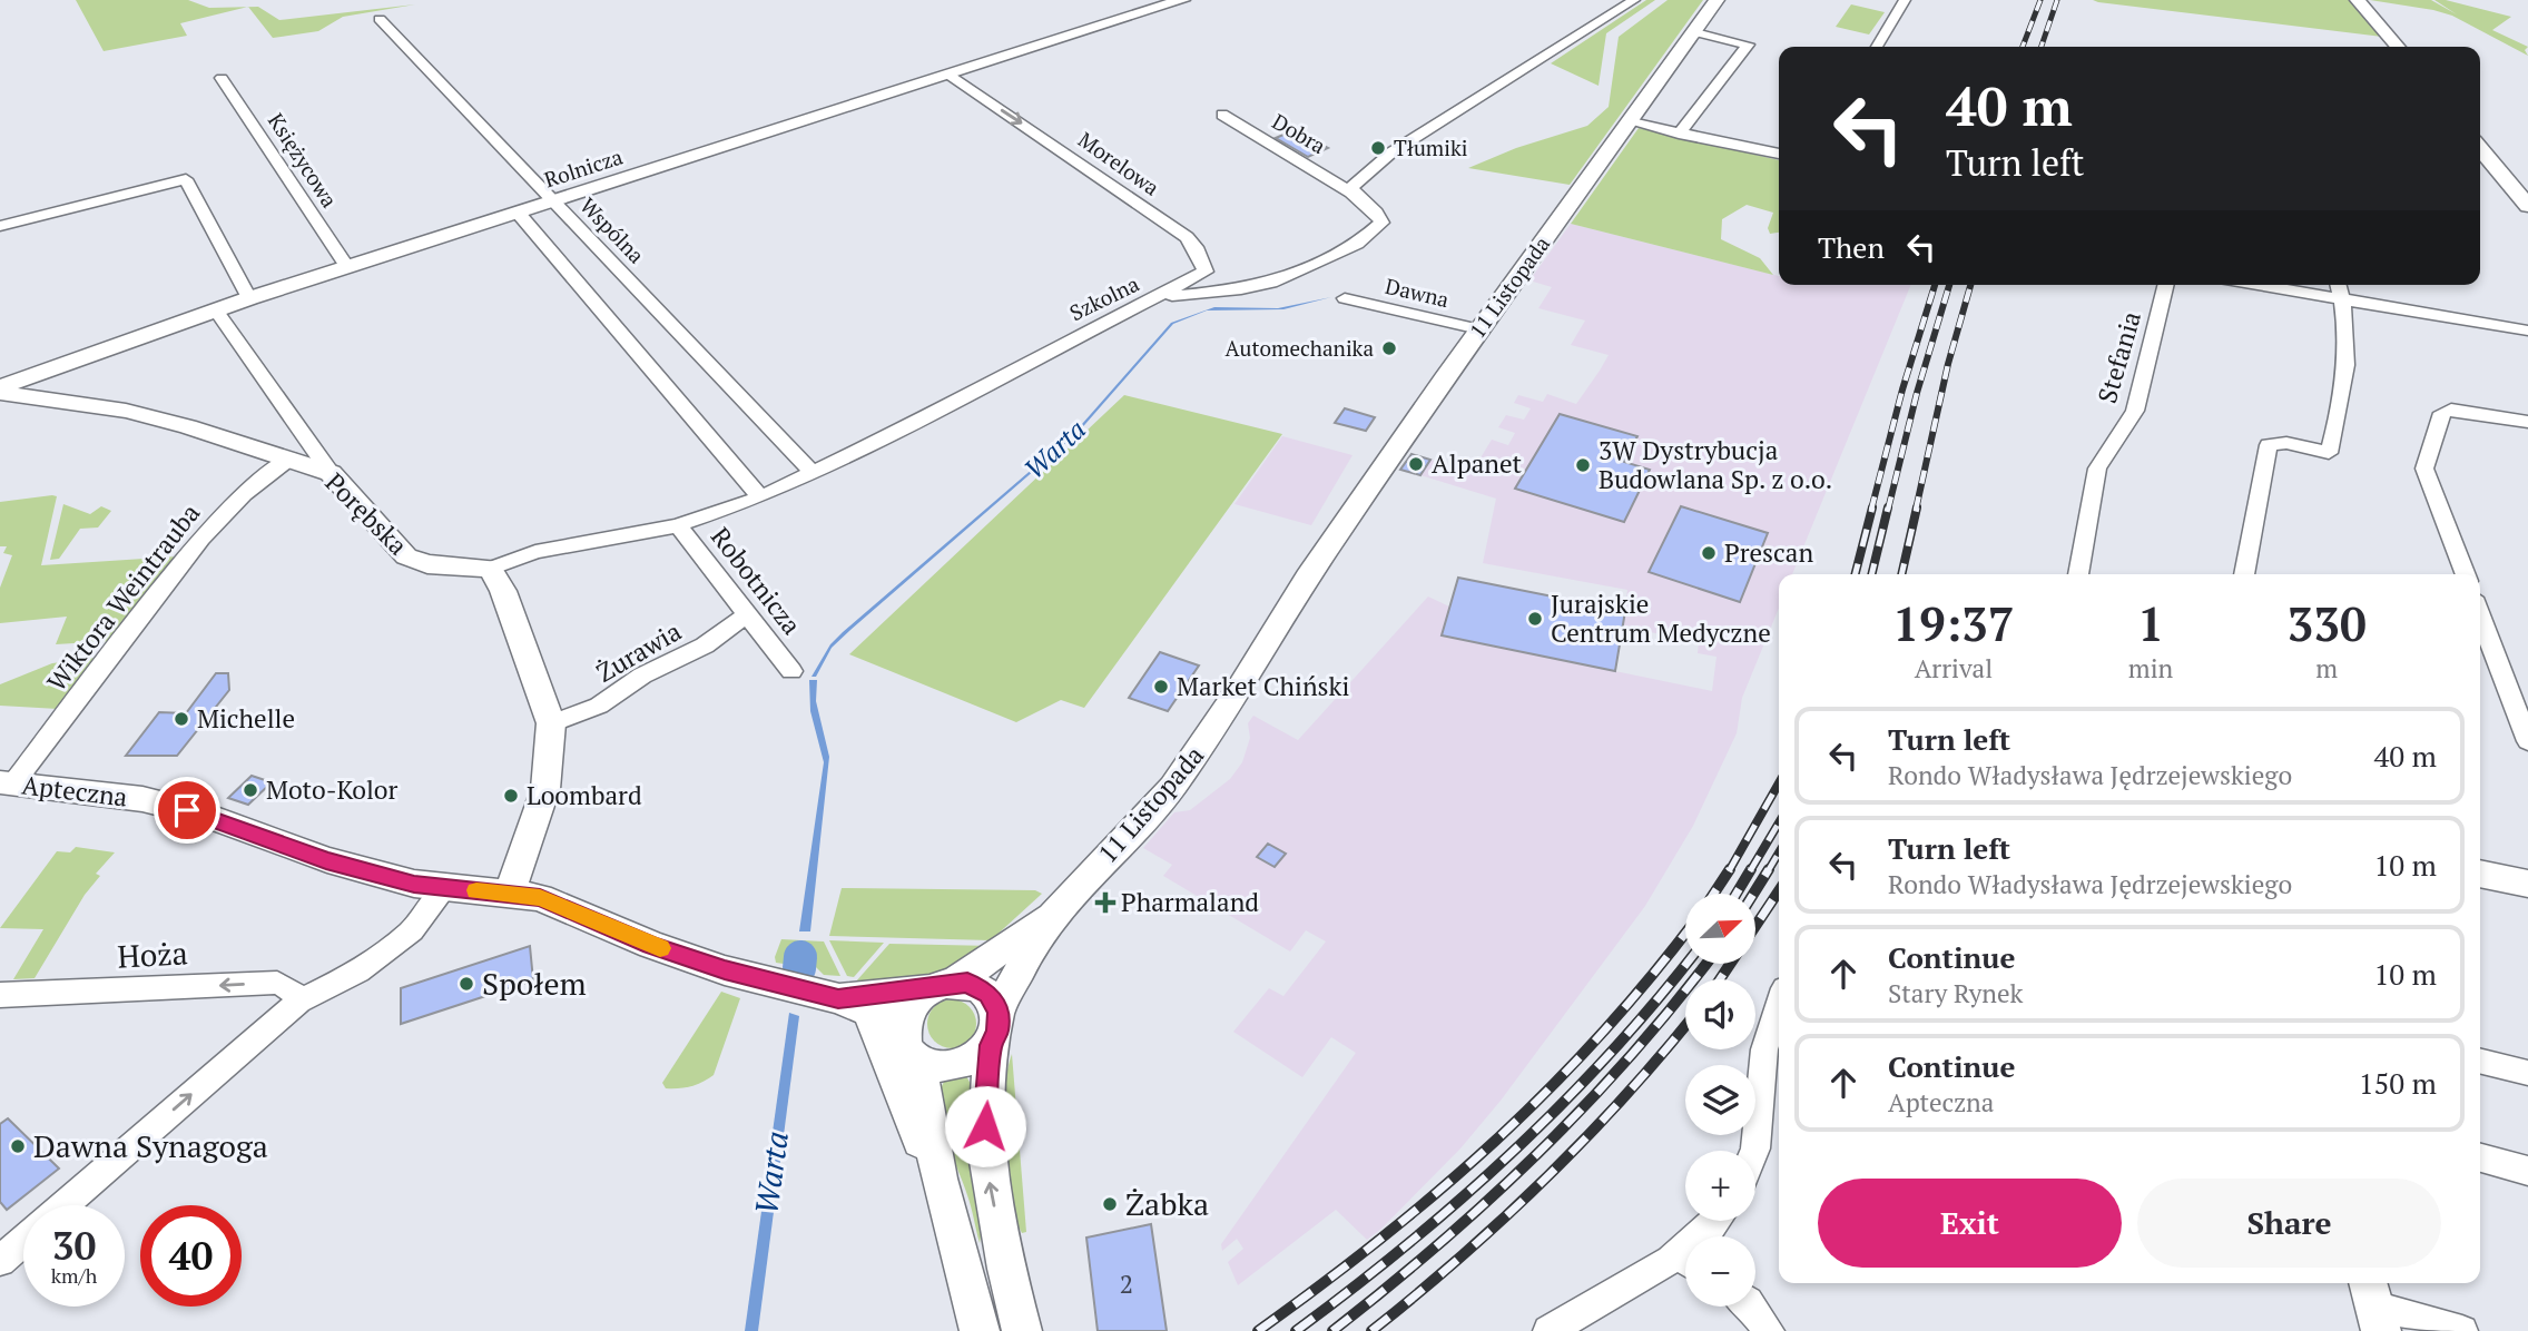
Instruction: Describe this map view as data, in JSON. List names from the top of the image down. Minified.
{"streets":{"street":["Dobra","Księżycowa","Morelowa","Rolnicza","Wspólna","11 Listopada","Dawna","Szkolna","Stefania","Porębska","Robotnicza","Wiktora Weintrauba","Żurawia","Apteczna","Hoża"]},"crossings":[["Dobra","Szkolna"],["Księżycowa","Rolnicza"],["Morelowa","Rolnicza"],["Morelowa","Szkolna"],["Rolnicza","Wspólna"],["Rolnicza","Porębska"],["Wspólna","Szkolna"],["11 Listopada","Dawna"],["Szkolna","Porębska"],["Szkolna","Robotnicza"],["Porębska","Wiktora Weintrauba"],["Robotnicza","Żurawia"],["Wiktora Weintrauba","Apteczna"]],"one_way":["Morelowa","Hoża"],"water":["Warta"],"places":{"other":["Tłumiki","Automechanika","Alpanet","3W Dystrybucja Budowlana Sp. z o.o.","Prescan","Jurajskie Centrum Medyczne","Market Chiński","Michelle","Moto-Kolor","Loombard","Społem","Dawna Synagoga","Żabka"],"health":["Pharmaland"]},"house_numbers":["2"],"north":"top right","page":{"turn":["40 m","Turn left"],"then":"Then","eta":["19:37","Arrival","1","min","330","m"],"list":[{"name":"Turn left","note":"Rondo Władysława Jędrzejewskiego","value":"40 m"},{"name":"Turn left","note":"Rondo Władysława Jędrzejewskiego","value":"10 m"},{"name":"Continue","note":"Stary Rynek","value":"10 m"},{"name":"Continue","note":"Apteczna","value":"150 m"}],"map_buttons":["+","−"],"buttons":["Exit","Share"],"speed":"30 km/h","limit":"40"}}
